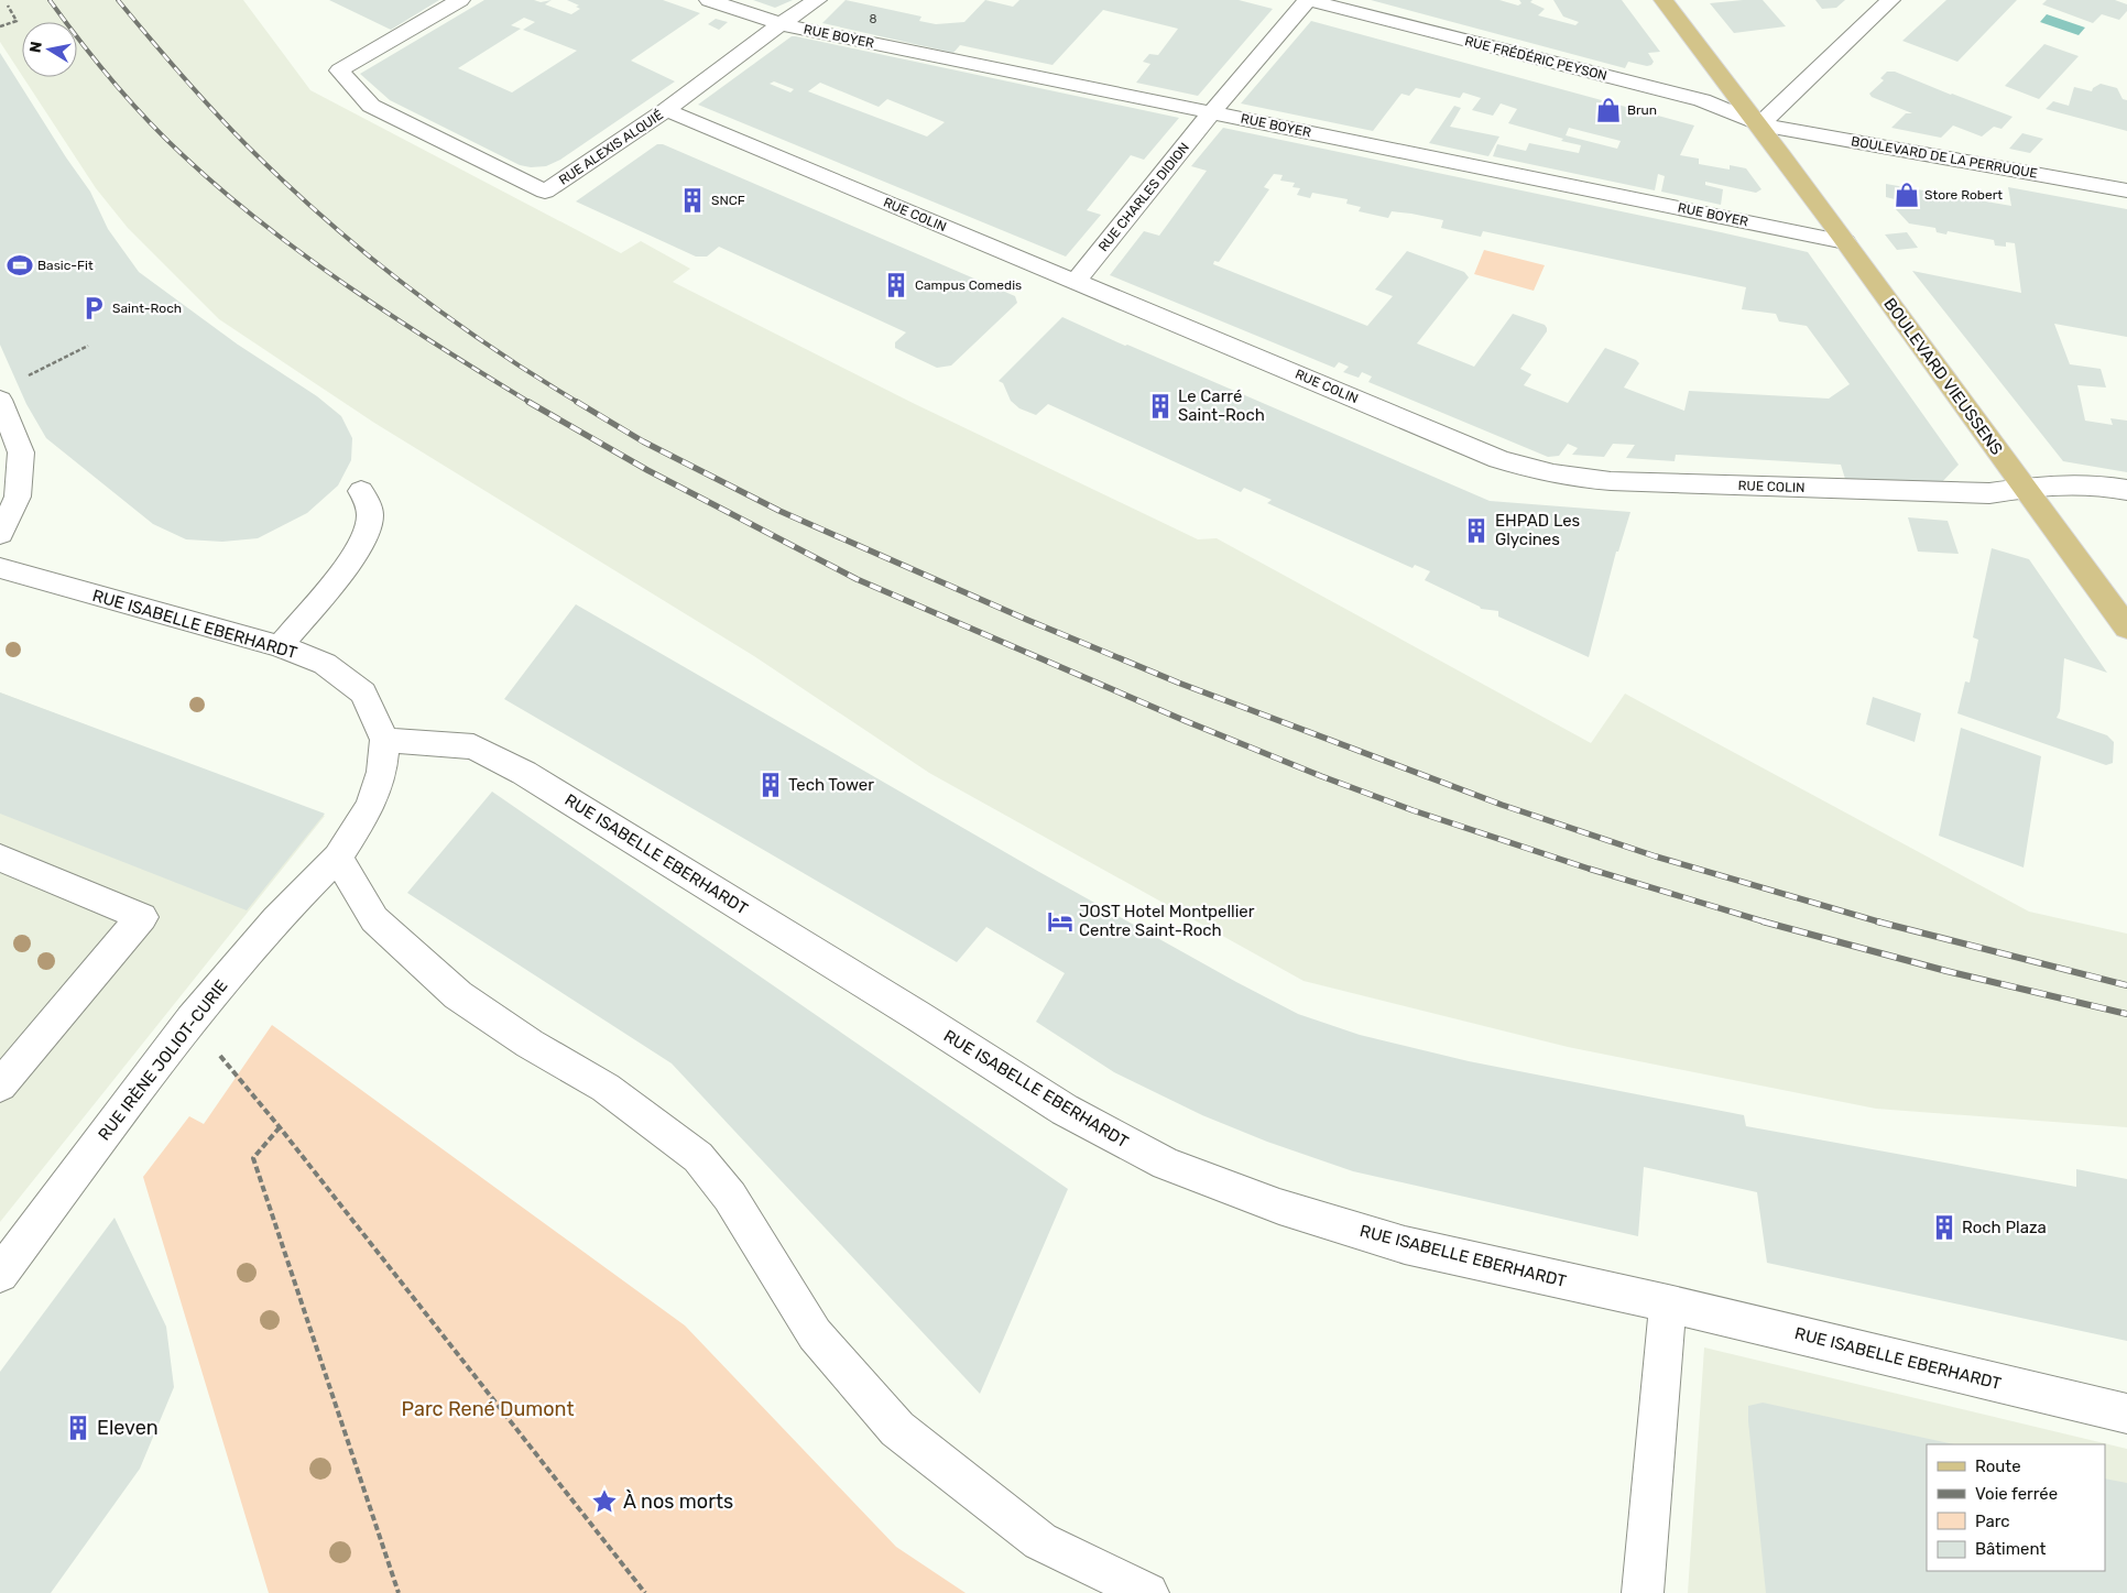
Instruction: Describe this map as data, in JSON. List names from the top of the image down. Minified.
{"streets":{"main road":["BOULEVARD VIEUSSENS"],"street":["RUE BOYER","RUE FRÉDÉRIC PEYSON","RUE ALEXIS ALQUIÉ","BOULEVARD DE LA PERRUQUE","RUE CHARLES DIDION","RUE COLIN","RUE ISABELLE EBERHARDT","RUE IRÈNE JOLIOT-CURIE"]},"crossings":[["RUE BOYER","RUE ALEXIS ALQUIÉ"],["RUE BOYER","RUE CHARLES DIDION"],["RUE BOYER","BOULEVARD VIEUSSENS"],["RUE FRÉDÉRIC PEYSON","BOULEVARD DE LA PERRUQUE"],["RUE FRÉDÉRIC PEYSON","RUE CHARLES DIDION"],["RUE FRÉDÉRIC PEYSON","BOULEVARD VIEUSSENS"],["RUE ALEXIS ALQUIÉ","RUE COLIN"],["BOULEVARD DE LA PERRUQUE","BOULEVARD VIEUSSENS"],["RUE CHARLES DIDION","RUE COLIN"],["RUE COLIN","BOULEVARD VIEUSSENS"],["RUE ISABELLE EBERHARDT","RUE IRÈNE JOLIOT-CURIE"]],"parks":["Parc René Dumont"],"places":{"shop":["Brun","Store Robert"],"building":["SNCF","Campus Comedis","Le Carré Saint-Roch","EHPAD Les Glycines","Tech Tower","Roch Plaza","Eleven"],"sports":["Basic-Fit"],"parking":["Saint-Roch"],"hotel":["JOST Hotel Montpellier Centre Saint-Roch"],"place":["À nos morts"]},"house_numbers":["8"],"legend":["Route","Voie ferrée","Parc","Bâtiment"],"north":"left"}
